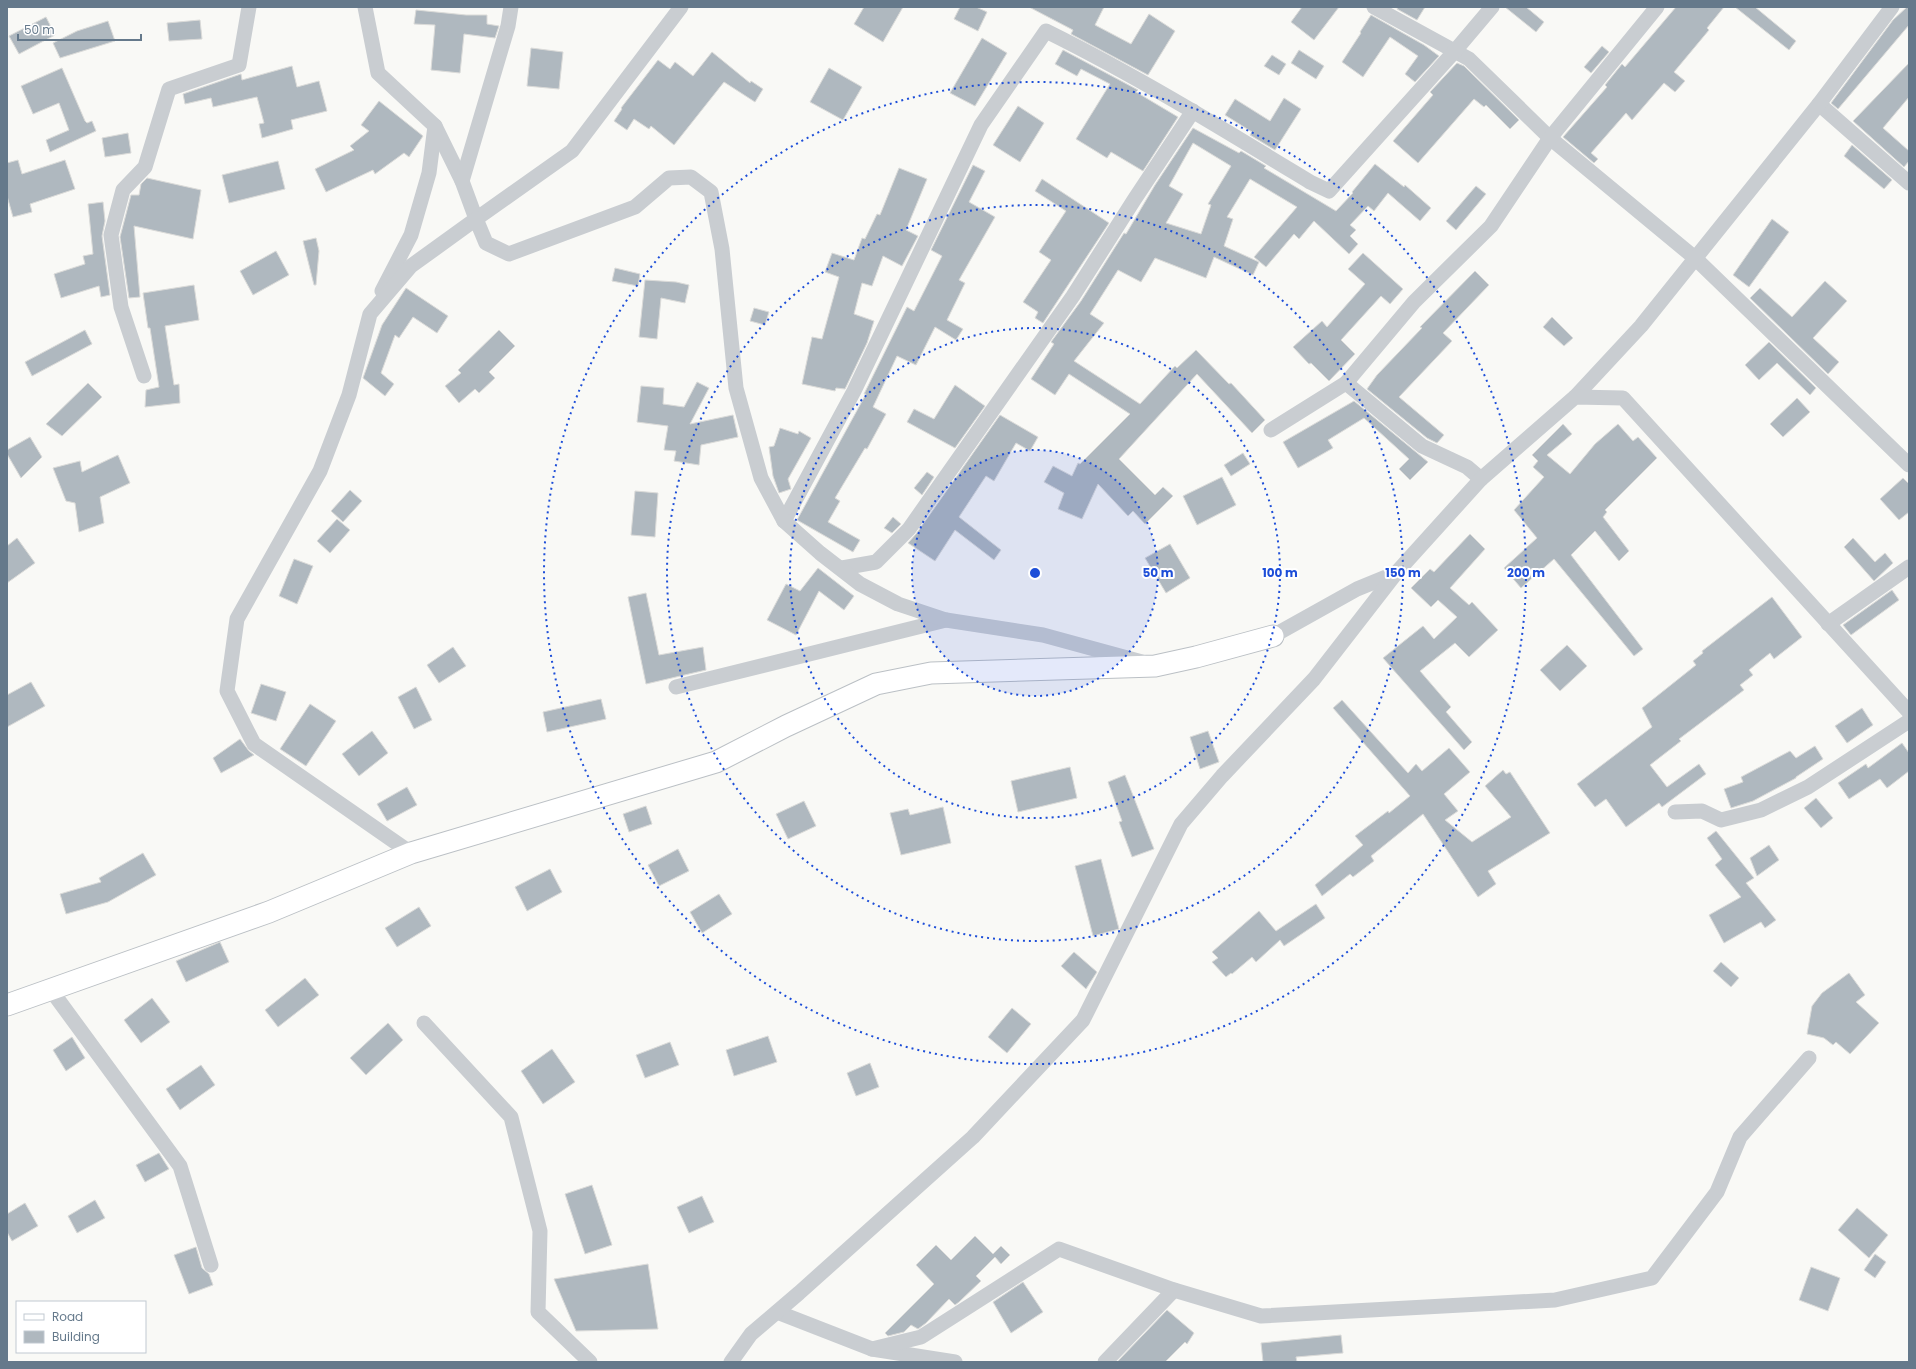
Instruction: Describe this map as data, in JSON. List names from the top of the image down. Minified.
{"legend":["Road","Building"],"scale_bar":"50 m","rings":["50 m","100 m","150 m","200 m"]}
